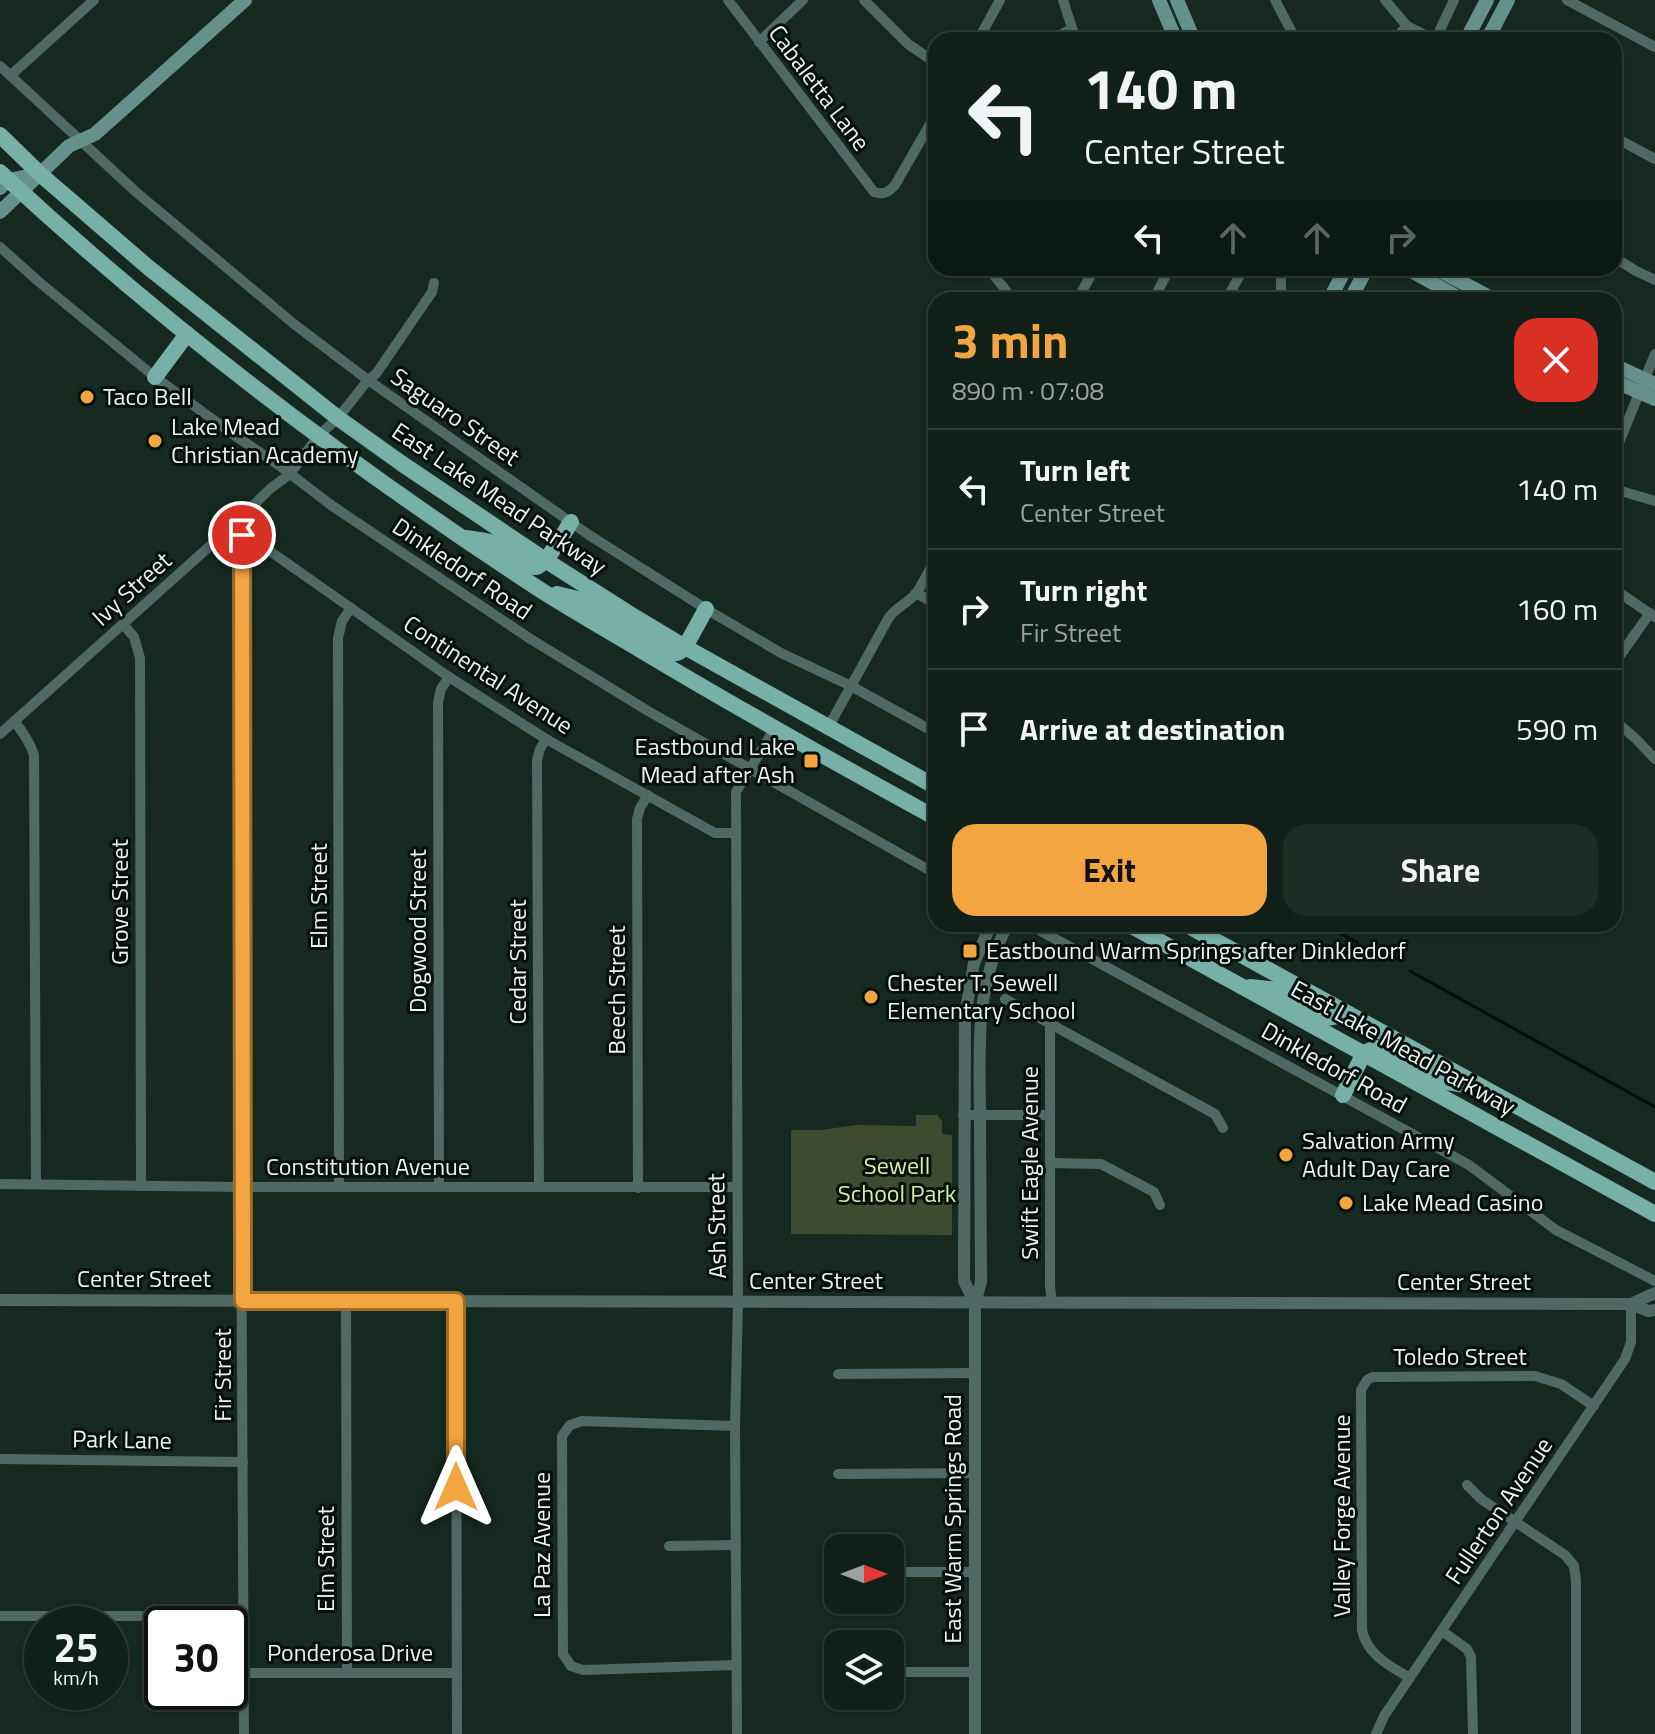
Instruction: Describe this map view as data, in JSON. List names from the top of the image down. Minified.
{"streets":{"main road":["East Lake Mead Parkway"],"street":["Cabaletta Lane","Saguaro Street","Dinkledorf Road","Ivy Street","Continental Avenue","Elm Street","Grove Street","Dogwood Street","Cedar Street","Beech Street","Swift Eagle Avenue","Constitution Avenue","Ash Street","Center Street","Toledo Street","Fir Street","Park Lane","Fullerton Avenue","Valley Forge Avenue","East Warm Springs Road","La Paz Avenue","Ponderosa Drive"]},"crossings":[["Saguaro Street","Ivy Street"],["East Lake Mead Parkway","Ivy Street"],["East Lake Mead Parkway","Ash Street"],["Dinkledorf Road","Ivy Street"],["Dinkledorf Road","Ash Street"],["Ivy Street","Continental Avenue"],["Ivy Street","Grove Street"],["Continental Avenue","Elm Street"],["Continental Avenue","Dogwood Street"],["Continental Avenue","Cedar Street"],["Continental Avenue","Beech Street"],["Continental Avenue","Ash Street"],["Continental Avenue","Fir Street"],["Elm Street","Constitution Avenue"],["Elm Street","Center Street"],["Elm Street","Ponderosa Drive"],["Grove Street","Constitution Avenue"],["Dogwood Street","Constitution Avenue"],["Cedar Street","Constitution Avenue"],["Beech Street","Constitution Avenue"],["Swift Eagle Avenue","Center Street"],["Constitution Avenue","Ash Street"],["Constitution Avenue","Fir Street"],["Ash Street","Center Street"],["Ash Street","La Paz Avenue"],["Center Street","Fir Street"],["Center Street","Fullerton Avenue"],["Center Street","East Warm Springs Road"],["Toledo Street","Fullerton Avenue"],["Toledo Street","Valley Forge Avenue"],["Fir Street","Park Lane"],["Fullerton Avenue","Valley Forge Avenue"]],"parks":["Sewell School Park"],"places":{"other":["Taco Bell","Lake Mead Christian Academy","Chester T. Sewell Elementary School","Salvation Army Adult Day Care","Lake Mead Casino"],"transit":["Eastbound Lake Mead after Ash","Eastbound Warm Springs after Dinkledorf"]},"north":"right","page":{"turn":["140 m","Center Street"],"heading":["3 min","890 m · 07:08"],"list":[{"name":"Turn left","note":"Center Street","value":"140 m"},{"name":"Turn right","note":"Fir Street","value":"160 m"},{"name":"Arrive at destination","value":"590 m"}],"buttons":["Exit","Share"],"speed":"25 km/h","limit":"30"}}
